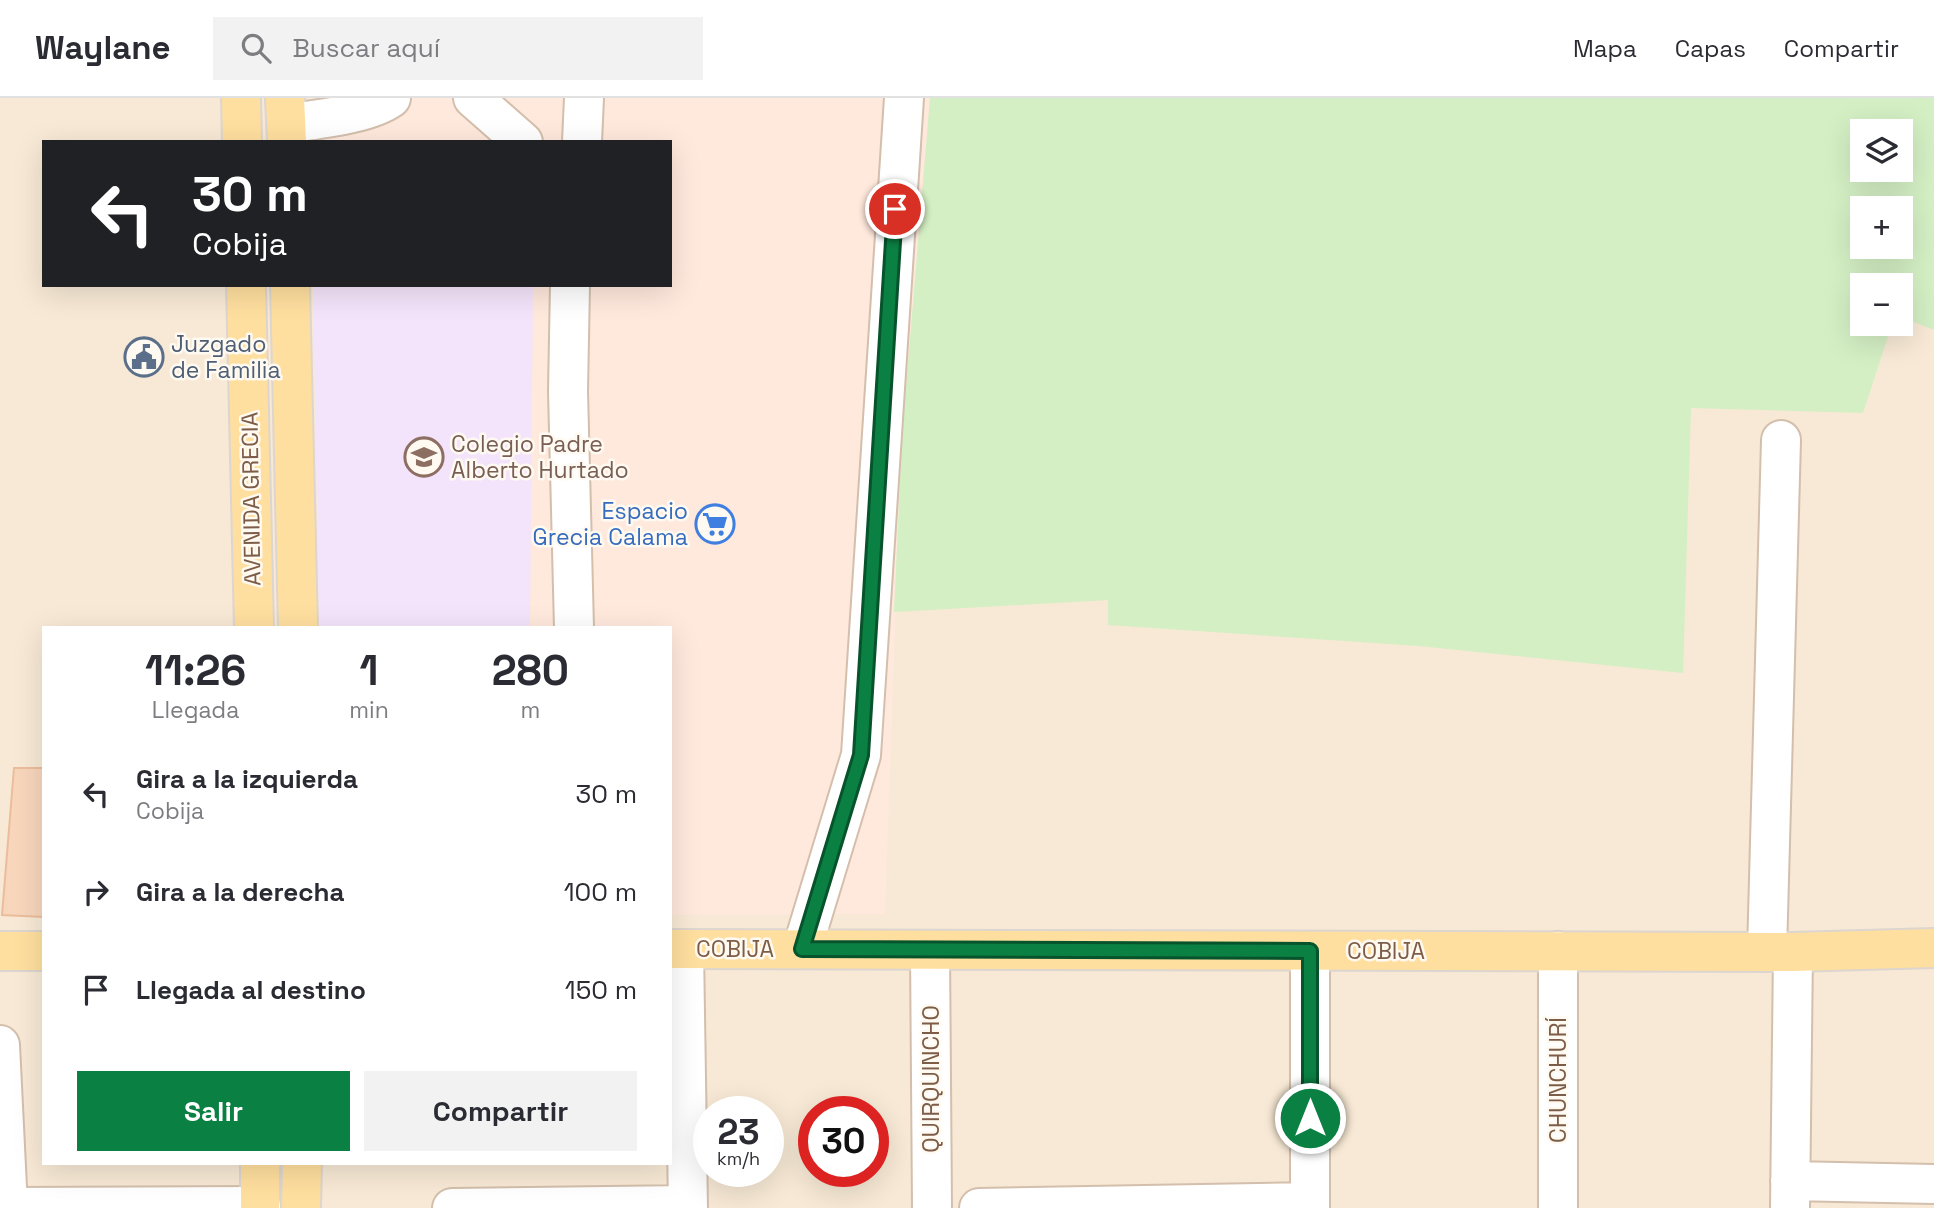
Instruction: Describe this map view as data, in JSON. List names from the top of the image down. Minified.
{"streets":{"main road":["AVENIDA GRECIA","COBIJA"],"street":["QUIRQUINCHO","CHUNCHURÍ"]},"crossings":[["COBIJA","QUIRQUINCHO"],["COBIJA","CHUNCHURÍ"]],"places":{"public building":["Juzgado de Familia"],"school or university":["Colegio Padre Alberto Hurtado"],"supermarket":["Espacio Grecia Calama"]},"page":{"header":"Waylane","search":"Buscar aquí","nav":["Mapa","Capas","Compartir"],"map_buttons":["+","−"],"turn":["30 m","Cobija"],"eta":["11:26","Llegada","1","min","280","m"],"list":[{"name":"Gira a la izquierda","note":"Cobija","value":"30 m"},{"name":"Gira a la derecha","value":"100 m"},{"name":"Llegada al destino","value":"150 m"}],"buttons":["Salir","Compartir"],"speed":"23 km/h","limit":"30"}}
